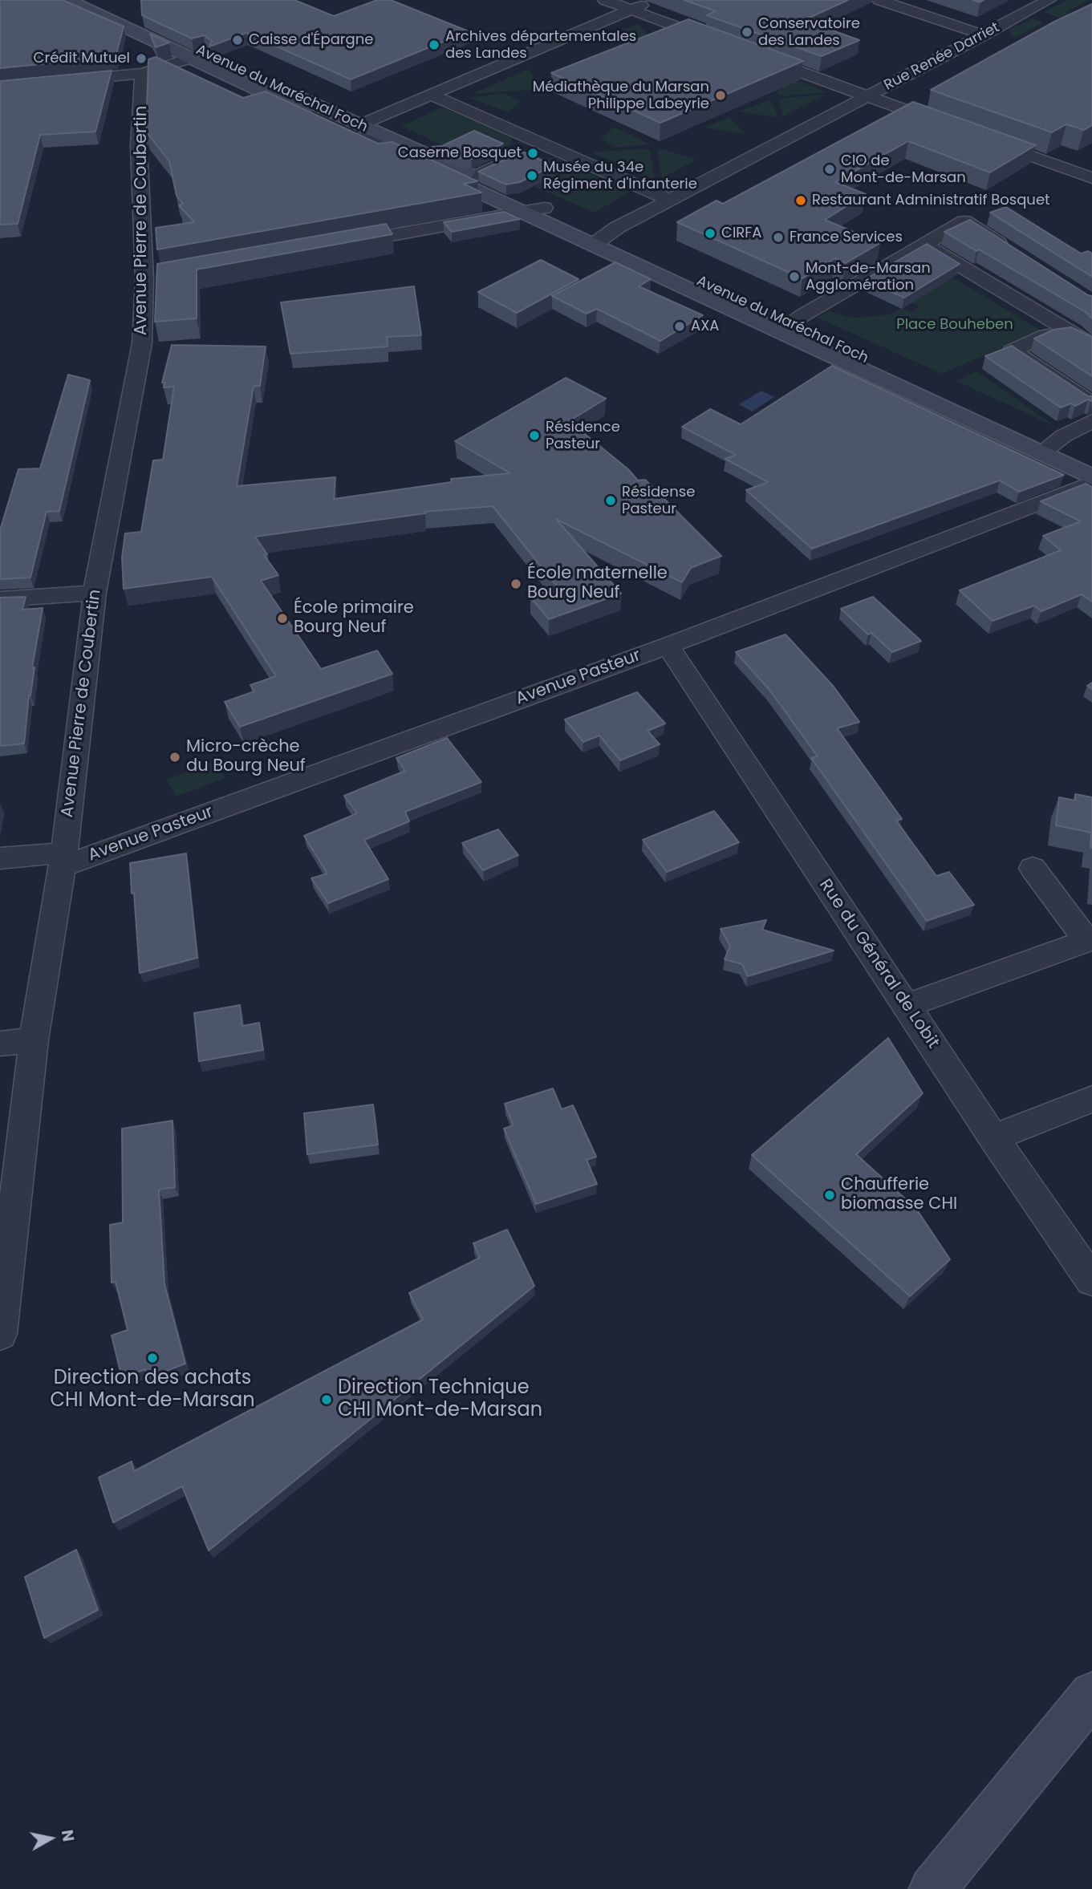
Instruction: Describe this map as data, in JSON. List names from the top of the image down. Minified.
{"streets":{"main road":["Avenue du Maréchal Foch"],"street":["Rue Renée Darriet","Avenue Pierre de Coubertin","Avenue Pasteur","Rue du Général de Lobit"]},"crossings":[["Avenue Pierre de Coubertin","Avenue Pasteur"],["Avenue Pasteur","Rue du Général de Lobit"]],"parks":["Place Bouheben"],"places":["Conservatoire des Landes","Caisse d'Épargne","Archives départementales des Landes","Crédit Mutuel","Médiathèque du Marsan Philippe Labeyrie","Caserne Bosquet","CIO de Mont-de-Marsan","Musée du 34e Régiment d'Infanterie","Restaurant Administratif Bosquet","CIRFA","France Services","Mont-de-Marsan Agglomération","AXA","Résidence Pasteur","Résidense Pasteur","École maternelle Bourg Neuf","École primaire Bourg Neuf","Micro-crèche du Bourg Neuf","Chaufferie biomasse CHI","Direction des achats CHI Mont-de-Marsan","Direction Technique CHI Mont-de-Marsan"],"north":"right"}
